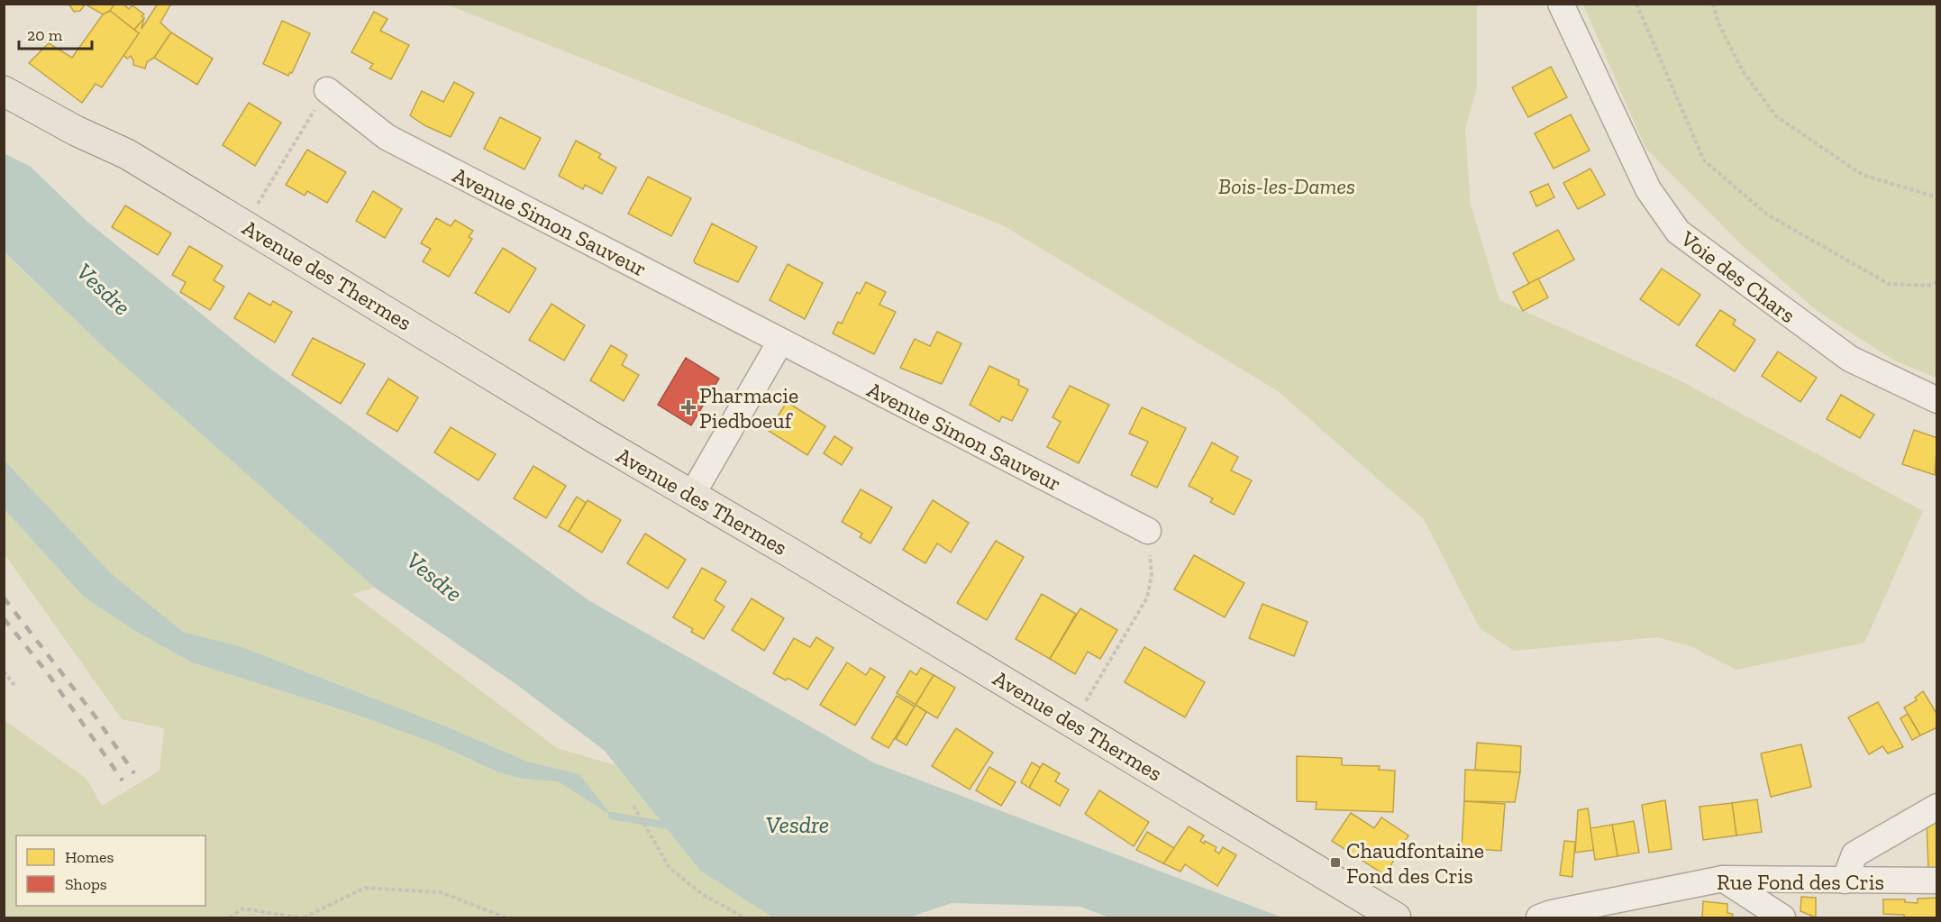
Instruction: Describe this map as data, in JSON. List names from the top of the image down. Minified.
{"streets":{"main road":["Avenue des Thermes"],"street":["Avenue Simon Sauveur","Voie des Chars","Rue Fond des Cris"]},"water":["Vesdre"],"parks":["Bois-les-Dames"],"places":{"health":["Pharmacie Piedboeuf"],"transit":["Chaudfontaine Fond des Cris"]},"legend":["Homes","Shops"],"scale_bar":"20 m"}
